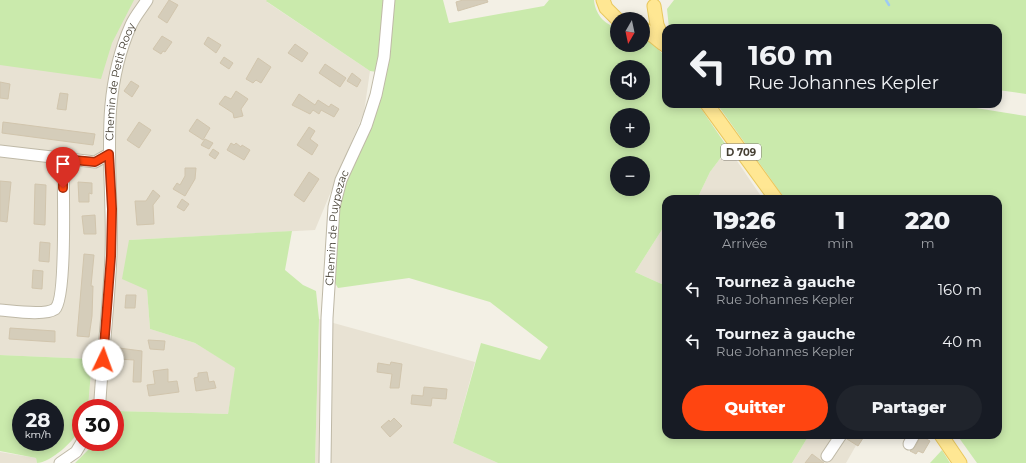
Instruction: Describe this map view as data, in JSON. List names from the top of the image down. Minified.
{"streets":{"main road":["D 709"],"street":["Chemin de Petit Rooy","Chemin de Puypezac"]},"north":"bottom","page":{"map_buttons":["+","−"],"turn":["160 m","Rue Johannes Kepler"],"eta":["19:26","Arrivée","1","min","220","m"],"list":[{"name":"Tournez à gauche","note":"Rue Johannes Kepler","value":"160 m"},{"name":"Tournez à gauche","note":"Rue Johannes Kepler","value":"40 m"}],"buttons":["Quitter","Partager"],"speed":"28 km/h","limit":"30"}}
